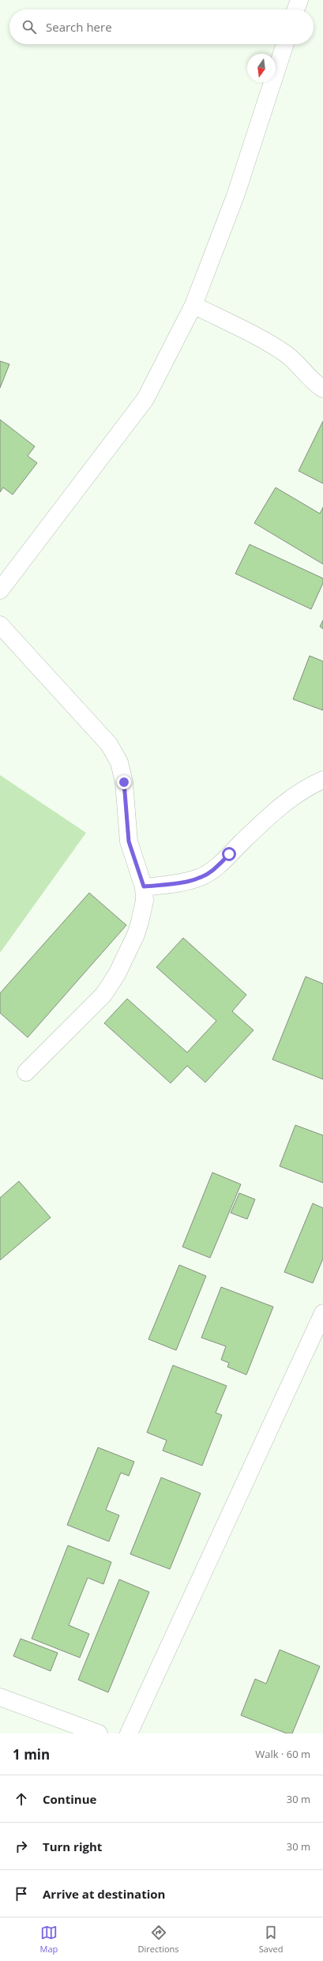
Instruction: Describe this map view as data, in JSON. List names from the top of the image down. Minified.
{"north":"bottom","page":{"search":"Search here","heading":["1 min","Walk · 60 m"],"list":[["Continue","30 m"],["Turn right","30 m"],"Arrive at destination"],"nav":["Map","Directions","Saved"]}}
